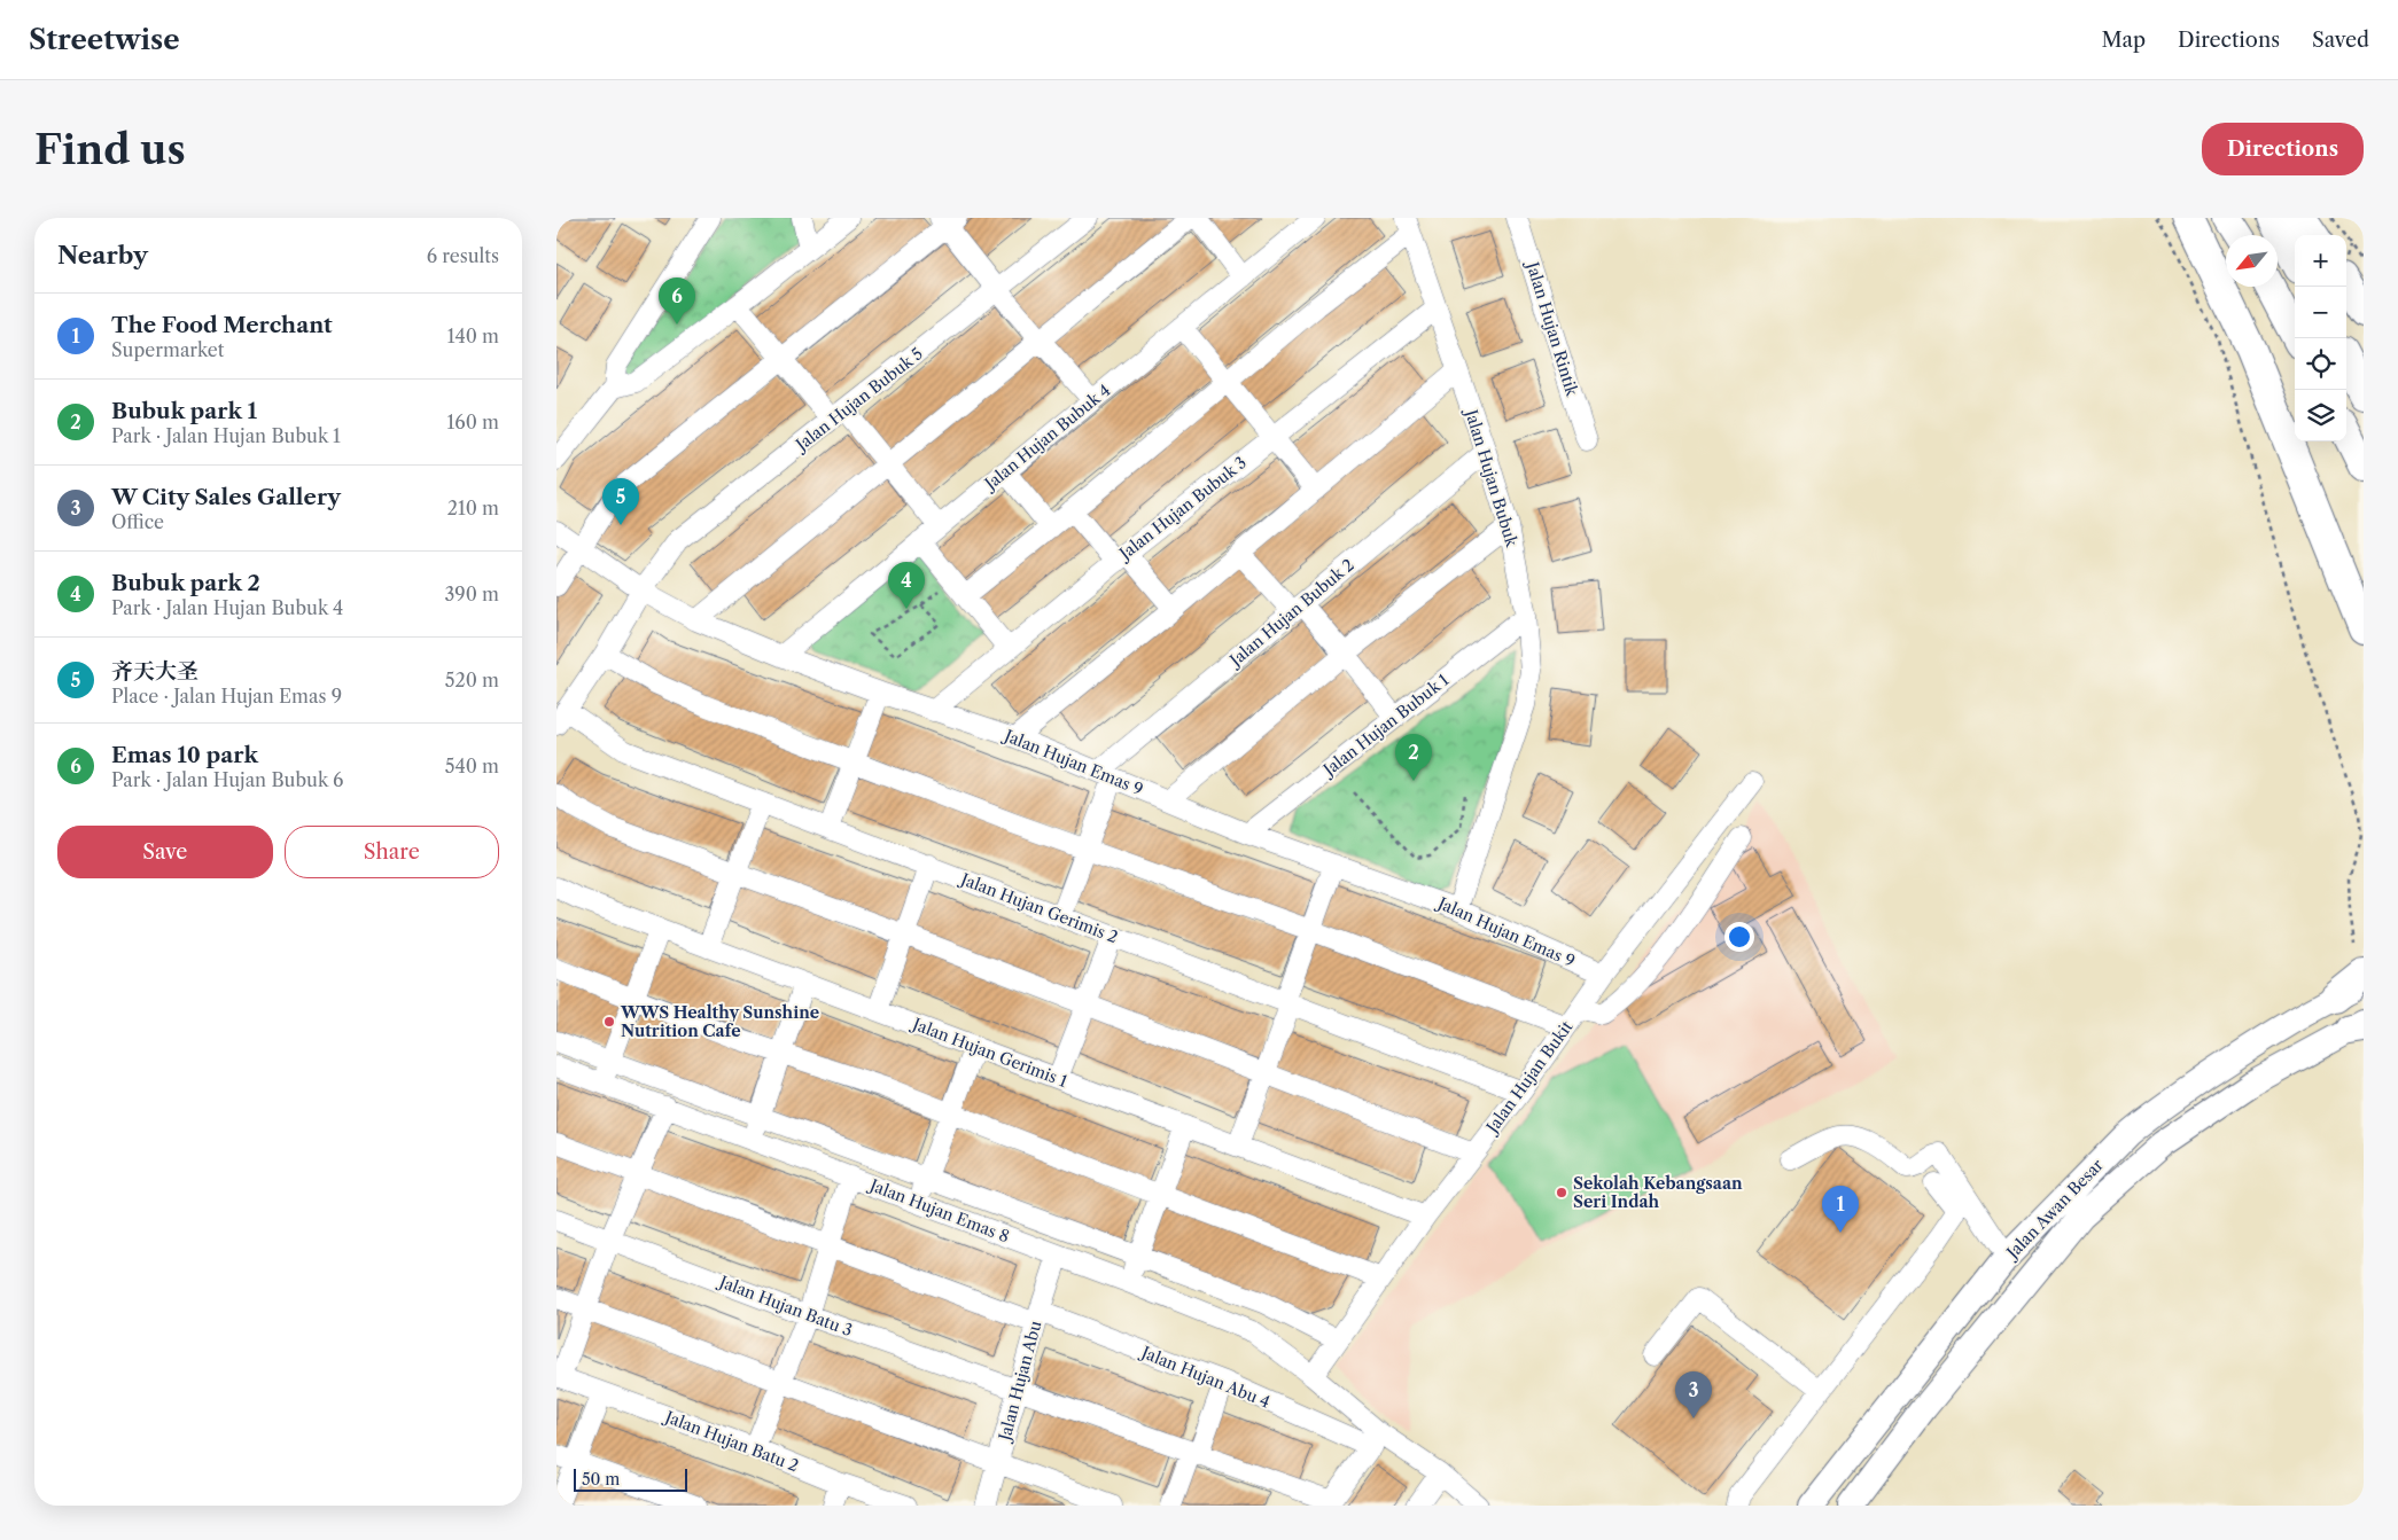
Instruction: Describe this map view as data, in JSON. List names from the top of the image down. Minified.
{"streets":{"main road":["Jalan Awan Besar"],"street":["Jalan Hujan Rintik","Jalan Hujan Bubuk 5","Jalan Hujan Bubuk 4","Jalan Hujan Bubuk","Jalan Hujan Bubuk 3","Jalan Hujan Bubuk 2","Jalan Hujan Bubuk 1","Jalan Hujan Emas 9","Jalan Hujan Gerimis 2","Jalan Hujan Gerimis 1","Jalan Hujan Bukit","Jalan Hujan Emas 8","Jalan Hujan Batu 3","Jalan Hujan Abu 4","Jalan Hujan Abu","Jalan Hujan Batu 2"]},"crossings":[["Jalan Hujan Bubuk 5","Jalan Hujan Emas 9"],["Jalan Hujan Bubuk 5","Jalan Hujan Gerimis 2"],["Jalan Hujan Bubuk 4","Jalan Hujan Emas 9"],["Jalan Hujan Bubuk","Jalan Hujan Bubuk 3"],["Jalan Hujan Bubuk","Jalan Hujan Bubuk 2"],["Jalan Hujan Bubuk","Jalan Hujan Bubuk 1"],["Jalan Hujan Bubuk","Jalan Hujan Emas 9"],["Jalan Hujan Bubuk 3","Jalan Hujan Emas 9"],["Jalan Hujan Bubuk 2","Jalan Hujan Emas 9"],["Jalan Hujan Bubuk 1","Jalan Hujan Emas 9"],["Jalan Hujan Emas 9","Jalan Hujan Bukit"],["Jalan Hujan Gerimis 2","Jalan Hujan Bukit"],["Jalan Hujan Gerimis 1","Jalan Hujan Bukit"],["Jalan Hujan Bukit","Jalan Hujan Emas 8"],["Jalan Hujan Emas 8","Jalan Hujan Abu 4"],["Jalan Hujan Emas 8","Jalan Hujan Abu"],["Jalan Hujan Batu 3","Jalan Hujan Abu"],["Jalan Hujan Abu 4","Jalan Hujan Abu"]],"places":["WWS Healthy Sunshine Nutrition Cafe","Sekolah Kebangsaan Seri Indah"],"scale_bar":"50 m","north":"bottom left","page":{"header":"Streetwise","nav":["Map","Directions","Saved"],"buttons":["Directions",["Save","Share"]],"title":"Find us","heading":["Nearby","6 results"],"map_buttons":["+","−"],"pins":["6","5","4","2","1","3"],"list":[{"mark":"1","name":"The Food Merchant","note":"Supermarket","value":"140 m"},{"mark":"2","name":"Bubuk park 1","note":"Park · Jalan Hujan Bubuk 1","value":"160 m"},{"mark":"3","name":"W City Sales Gallery","note":"Office","value":"210 m"},{"mark":"4","name":"Bubuk park 2","note":"Park · Jalan Hujan Bubuk 4","value":"390 m"},{"mark":"5","name":"齐天大圣","note":"Place · Jalan Hujan Emas 9","value":"520 m"},{"mark":"6","name":"Emas 10 park","note":"Park · Jalan Hujan Bubuk 6","value":"540 m"}],"scale":"50 m"}}
